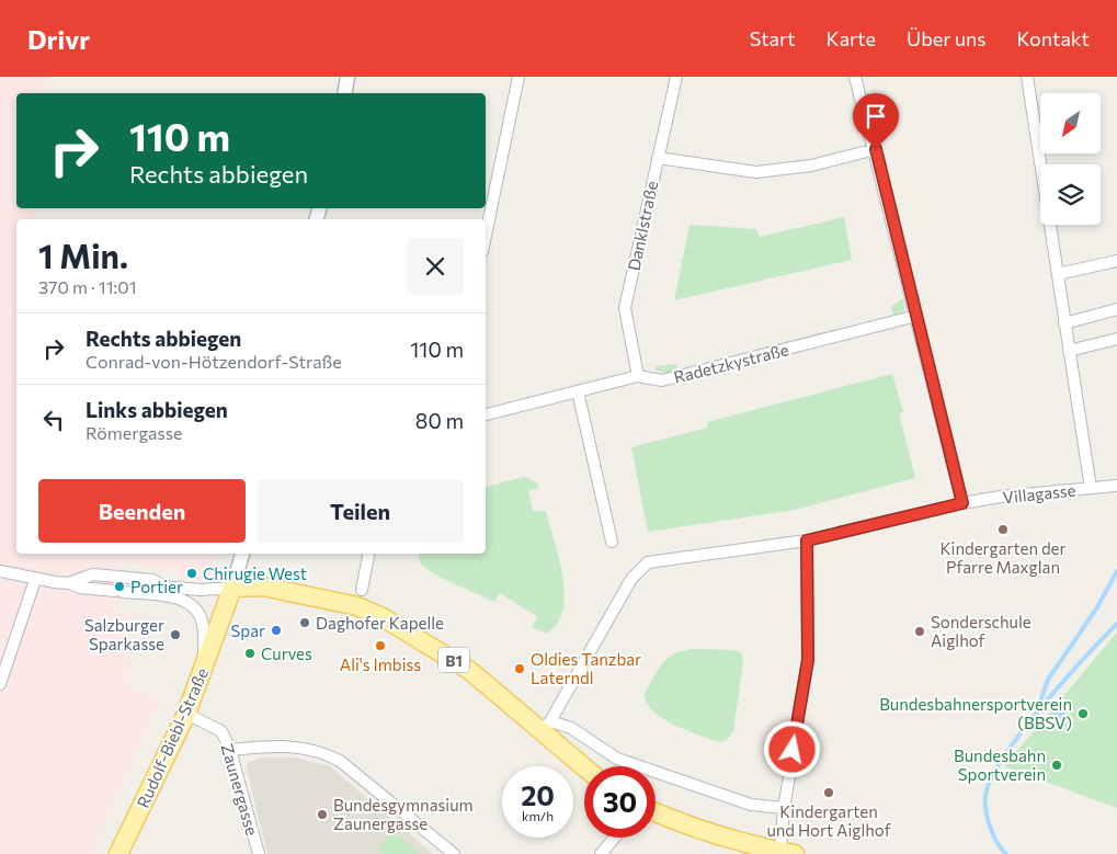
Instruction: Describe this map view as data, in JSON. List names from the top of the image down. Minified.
{"streets":{"main road":["B1","Rudolf-Biebl-Straße"],"street":["Danklstraße","Radetzkystraße","Villagasse","Zaunergasse"]},"crossings":[["Danklstraße","Radetzkystraße"],["Villagasse","B1"],["B1","Rudolf-Biebl-Straße"],["Rudolf-Biebl-Straße","Zaunergasse"]],"places":["Kindergarten der Pfarre Maxglan","Chirugie West","Portier","Daghofer Kapelle","Spar","Sonderschule Aiglhof","Salzburger Sparkasse","Ali's Imbiss","Curves","Oldies Tanzbar Laterndl","Bundesbahnersportverein (BBSV)","Bundesbahn Sportverein","Kindergarten und Hort Aiglhof","Bundesgymnasium Zaunergasse"],"north":"bottom left","page":{"header":"Drivr","nav":["Start","Karte","Über uns","Kontakt"],"turn":["110 m","Rechts abbiegen"],"heading":["1 Min.","370 m · 11:01"],"list":[{"name":"Rechts abbiegen","note":"Conrad-von-Hötzendorf-Straße","value":"110 m"},{"name":"Links abbiegen","note":"Römergasse","value":"80 m"}],"buttons":["Beenden","Teilen"],"speed":"20 km/h","limit":"30"}}
